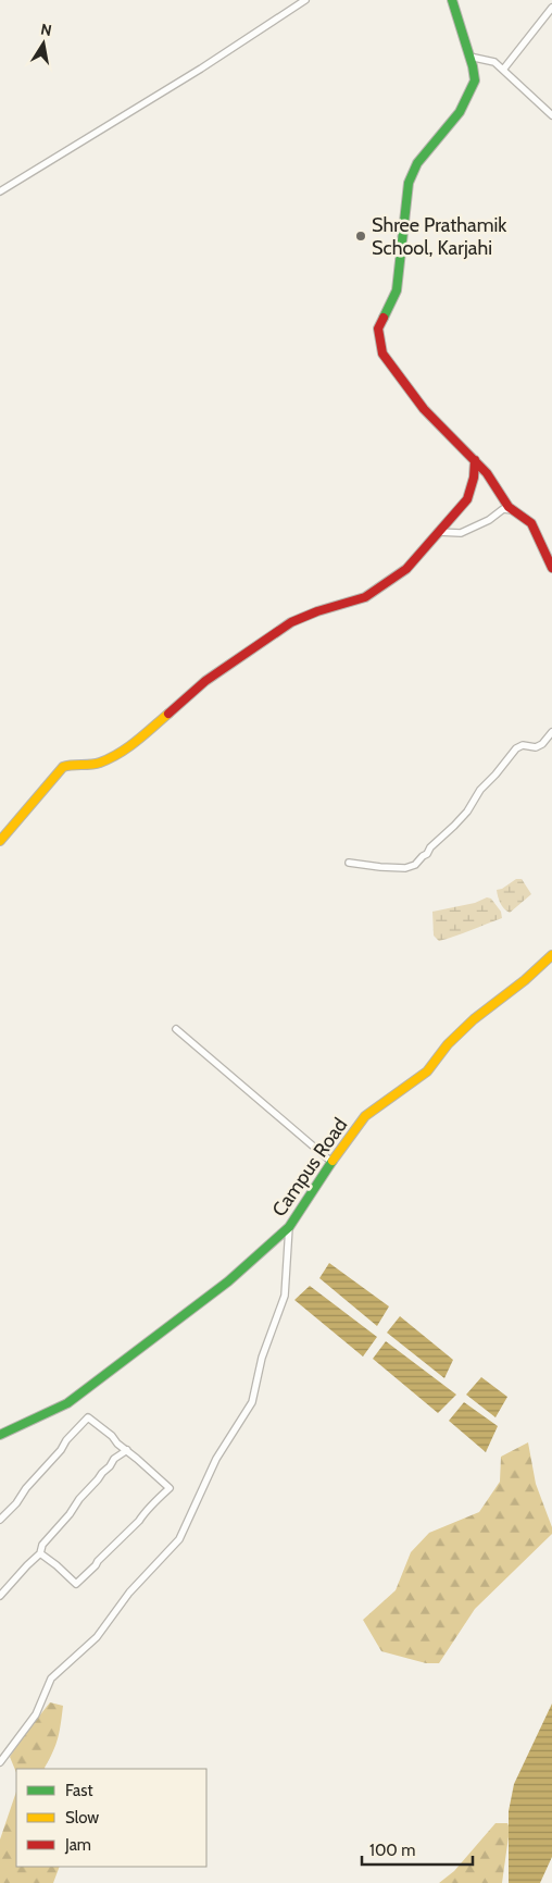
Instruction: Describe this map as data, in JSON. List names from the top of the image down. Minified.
{"streets":{"street":["Campus Road"]},"places":["Shree Prathamik School, Karjahi"],"legend":["Fast","Slow","Jam"],"scale_bar":"100 m","north":"top"}
